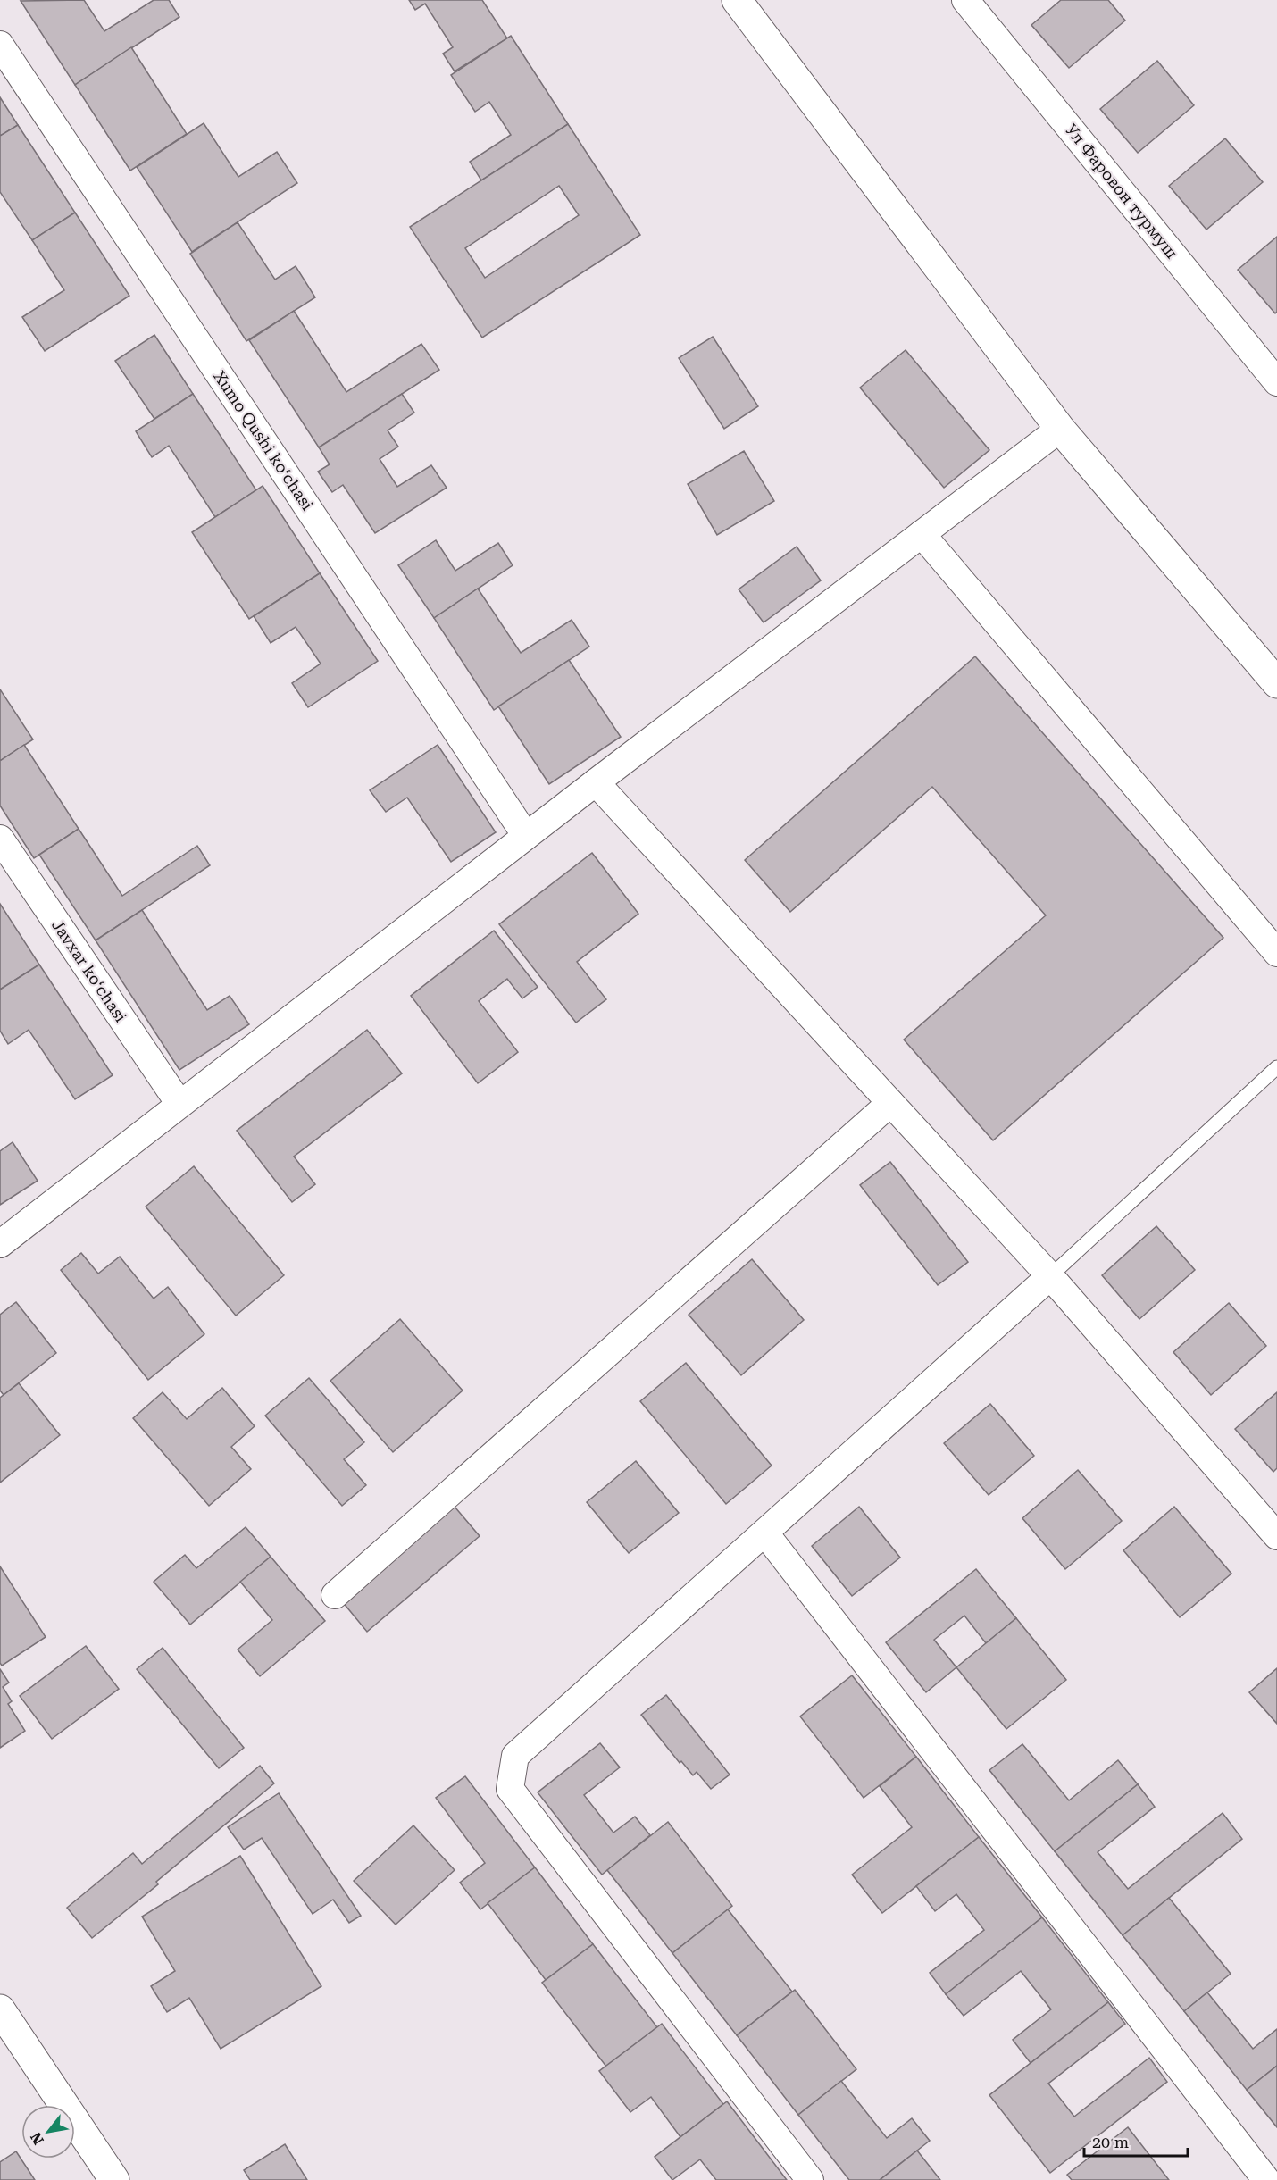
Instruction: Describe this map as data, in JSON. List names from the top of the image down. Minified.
{"streets":{"street":["Ул Фаровон турмуш","Xumo Qushi koʻchasi","Javxar koʻchasi"]},"scale_bar":"20 m","north":"bottom left"}
